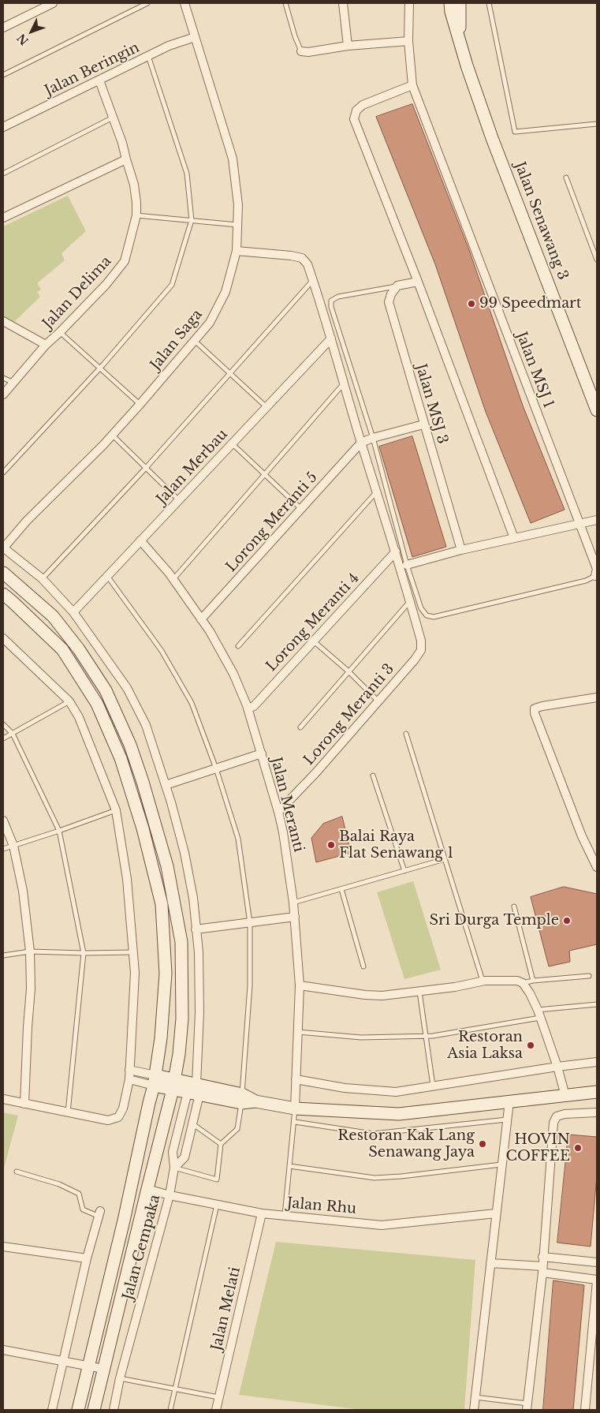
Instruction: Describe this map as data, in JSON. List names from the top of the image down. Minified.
{"streets":{"street":["Jalan Beringin","Jalan Senawang 3","Jalan Delima","Jalan Saga","Jalan MSJ 1","Jalan MSJ 3","Jalan Merbau","Lorong Meranti 5","Lorong Meranti 4","Lorong Meranti 3","Jalan Meranti","Jalan Rhu","Jalan Cempaka","Jalan Melati"]},"crossings":[["Jalan Beringin","Jalan Delima"],["Jalan Beringin","Jalan Saga"],["Jalan Merbau","Jalan Meranti"],["Lorong Meranti 5","Jalan Meranti"],["Lorong Meranti 4","Jalan Meranti"],["Lorong Meranti 3","Jalan Meranti"],["Jalan Rhu","Jalan Cempaka"],["Jalan Rhu","Jalan Melati"]],"places":["99 Speedmart","Balai Raya Flat Senawang 1","Sri Durga Temple","Restoran Asia Laksa","Restoran Kak Lang Senawang Jaya","HOVIN COFFEE"],"north":"bottom left"}
